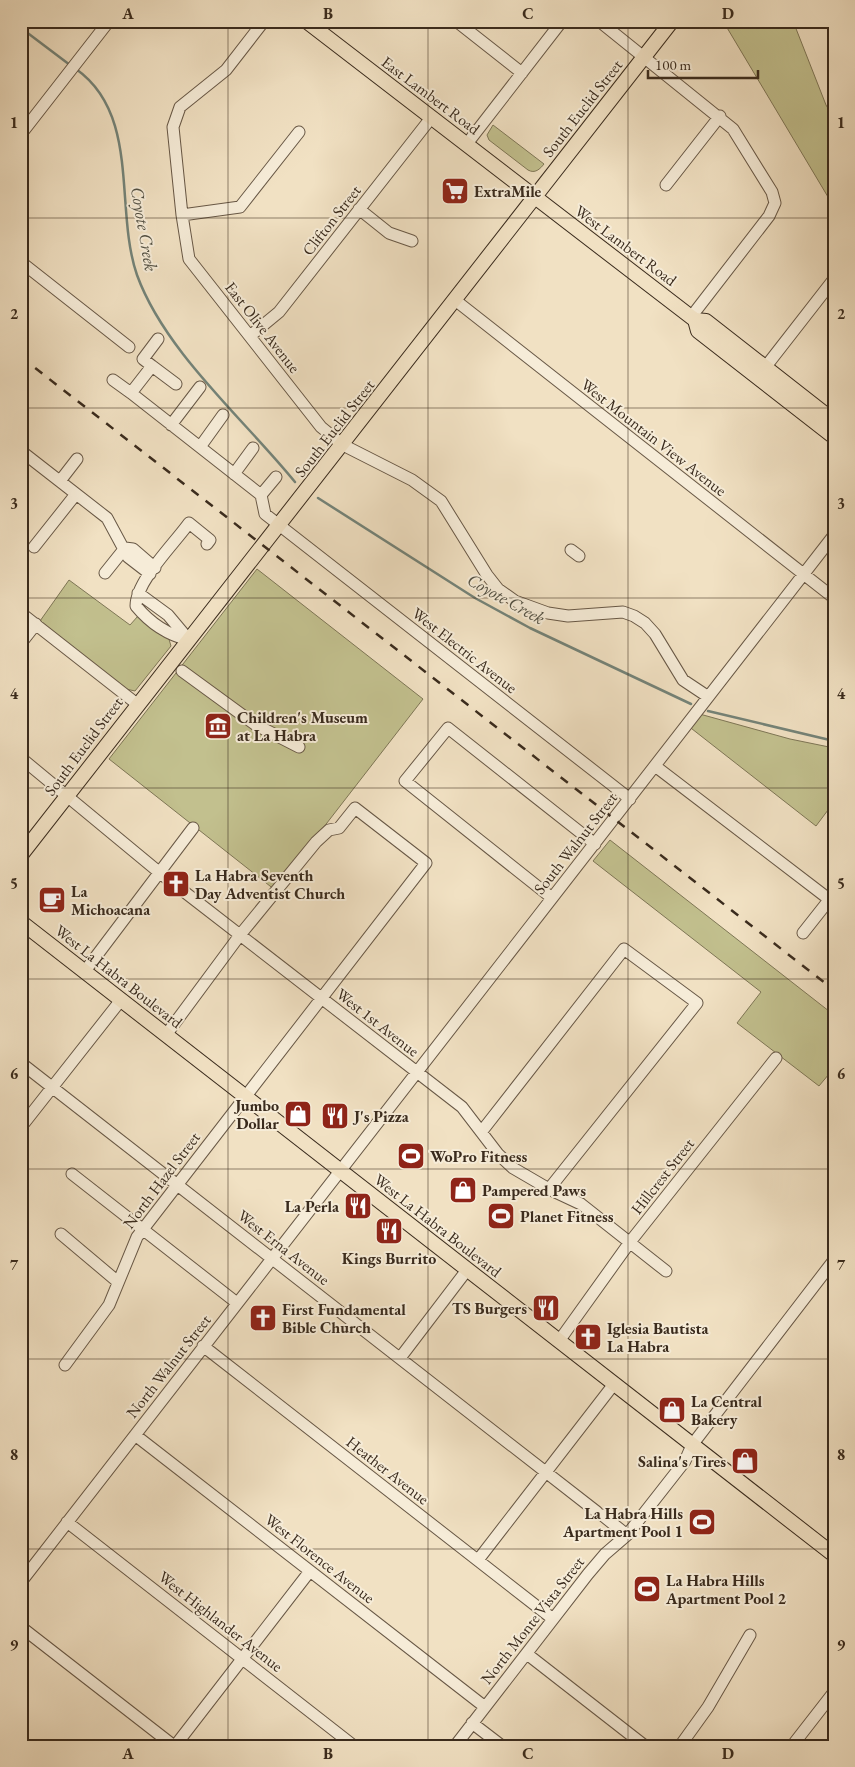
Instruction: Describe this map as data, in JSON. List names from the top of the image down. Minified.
{"streets":{"main road":["East Lambert Road","South Euclid Street","West Lambert Road","West La Habra Boulevard"],"street":["Clifton Street","East Olive Avenue","West Mountain View Avenue","West Electric Avenue","South Walnut Street","West 1st Avenue","Hillcrest Street","North Hazel Street","West Erna Avenue","North Walnut Street","Heather Avenue","West Florence Avenue","North Monte Vista Street","West Highlander Avenue"]},"crossings":[["East Lambert Road","South Euclid Street"],["East Lambert Road","Clifton Street"],["East Lambert Road","West Lambert Road"],["South Euclid Street","West Lambert Road"],["South Euclid Street","East Olive Avenue"],["South Euclid Street","West Mountain View Avenue"],["South Euclid Street","West Electric Avenue"],["South Euclid Street","West 1st Avenue"],["Clifton Street","East Olive Avenue"],["East Olive Avenue","South Walnut Street"],["West Mountain View Avenue","South Walnut Street"],["West Electric Avenue","South Walnut Street"],["South Walnut Street","West La Habra Boulevard"],["South Walnut Street","West 1st Avenue"],["South Walnut Street","North Walnut Street"],["West La Habra Boulevard","Hillcrest Street"],["West La Habra Boulevard","North Hazel Street"],["West La Habra Boulevard","North Walnut Street"],["West La Habra Boulevard","North Monte Vista Street"],["West 1st Avenue","Hillcrest Street"],["West 1st Avenue","North Hazel Street"],["North Hazel Street","West Erna Avenue"],["West Erna Avenue","North Walnut Street"],["West Erna Avenue","North Monte Vista Street"],["North Walnut Street","Heather Avenue"],["North Walnut Street","West Florence Avenue"],["North Walnut Street","West Highlander Avenue"],["Heather Avenue","North Monte Vista Street"],["West Florence Avenue","North Monte Vista Street"]],"water":["Coyote Creek"],"places":{"supermarket":["ExtraMile"],"museum":["Children's Museum at La Habra"],"church":["La Habra Seventh Day Adventist Church","First Fundamental Bible Church","Iglesia Bautista La Habra"],"cafe":["La Michoacana"],"shop":["Jumbo Dollar","Pampered Paws","La Central Bakery","Salina's Tires"],"restaurant":["J's Pizza","La Perla","Kings Burrito","TS Burgers"],"sports":["WoPro Fitness","Planet Fitness","La Habra Hills Apartment Pool 1","La Habra Hills Apartment Pool 2"]},"scale_bar":"100 m","grid":{"columns":["A","B","C","D"],"rows":["1","2","3","4","5","6","7","8","9"]}}
